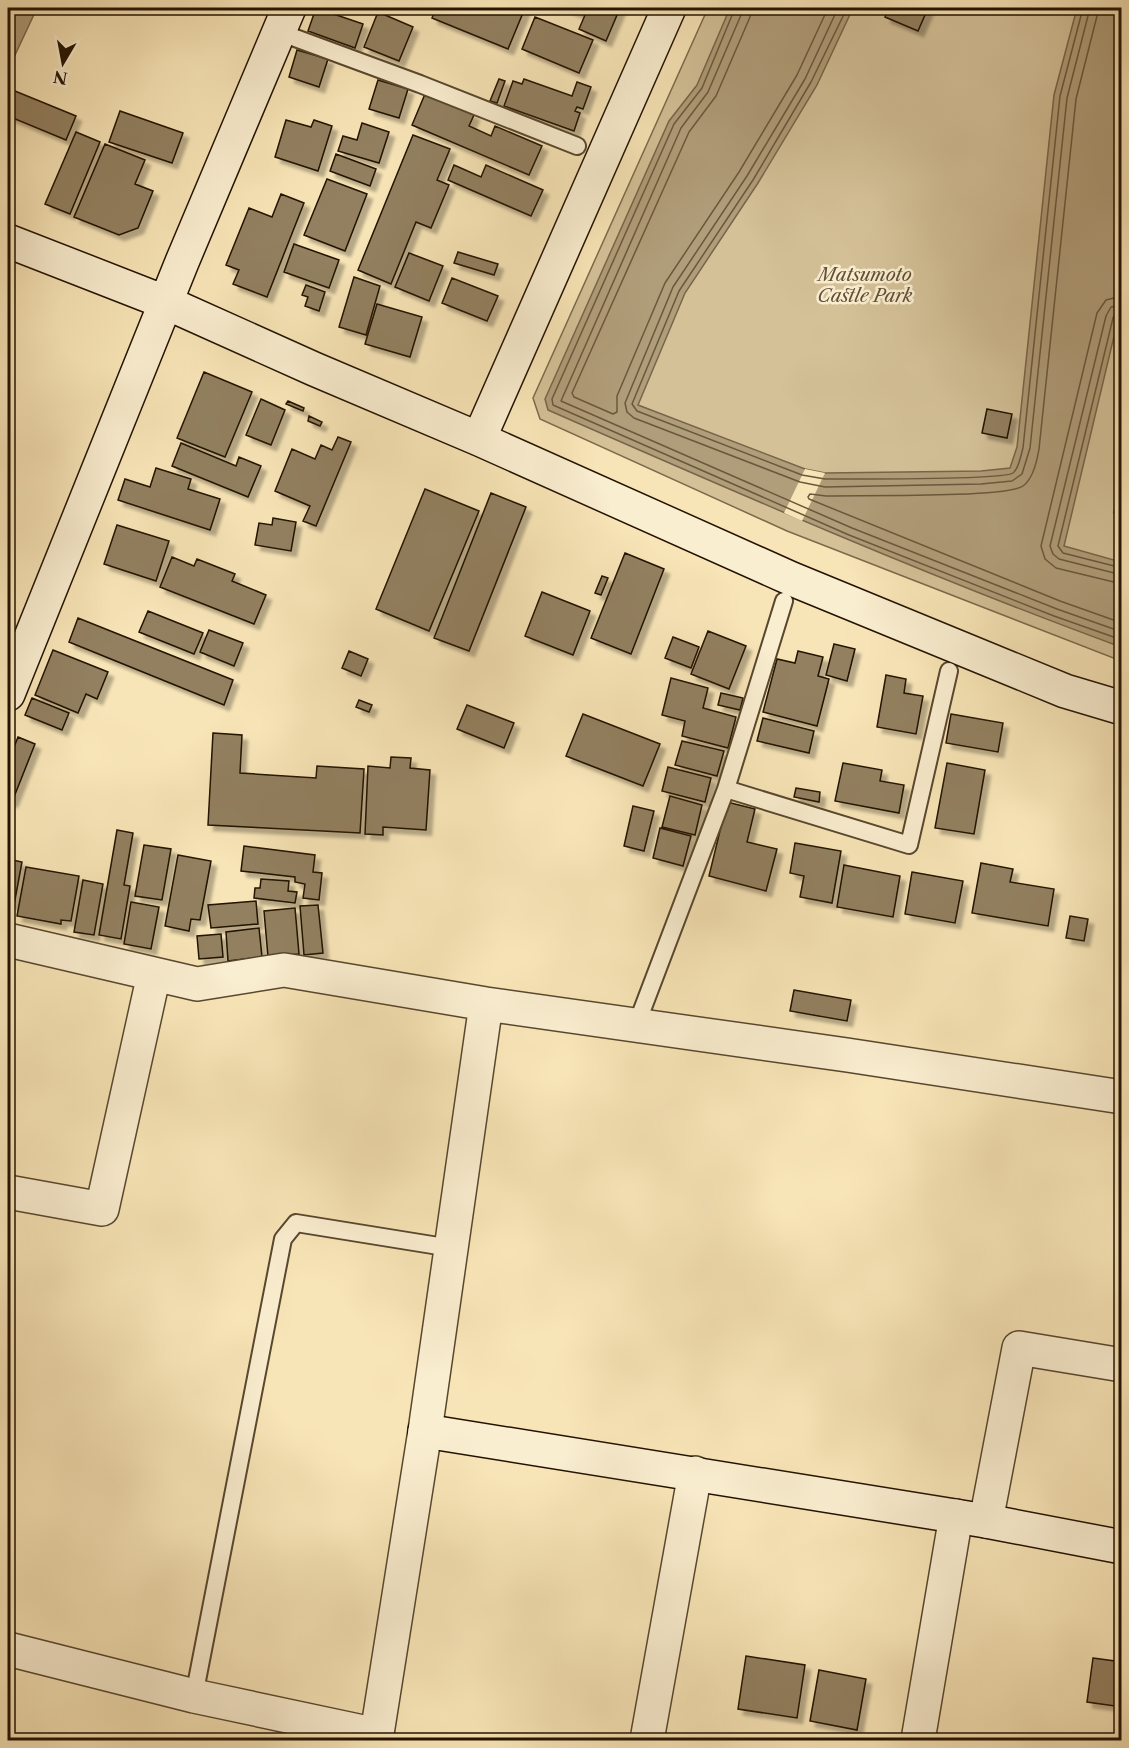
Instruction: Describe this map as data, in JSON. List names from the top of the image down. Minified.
{"parks":["Matsumoto Castle Park"],"north":"bottom"}
